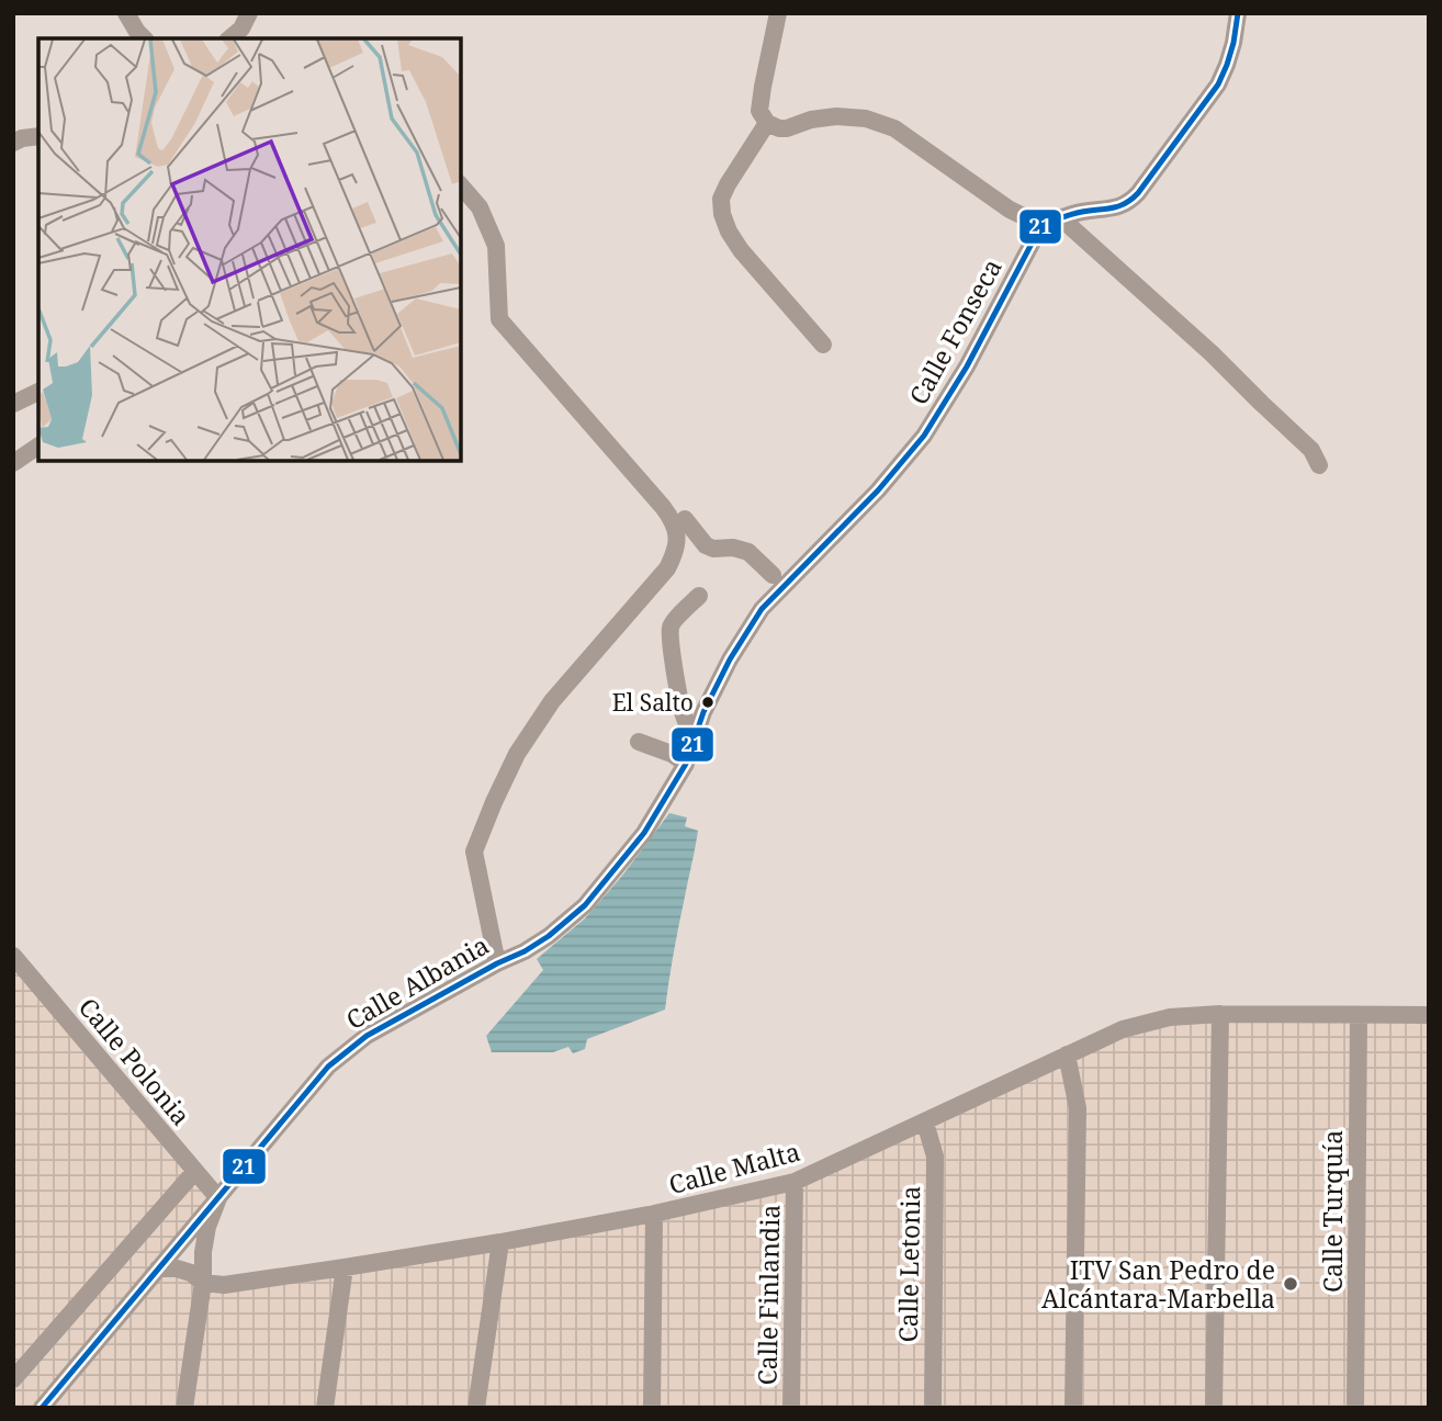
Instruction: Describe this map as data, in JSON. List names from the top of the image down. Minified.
{"streets":{"street":["Calle Fonseca","Calle Albania","Calle Polonia","Calle Malta","Calle Turquía","Calle Letonia","Calle Finlandia"]},"crossings":[["Calle Fonseca","Calle Albania"],["Calle Albania","Calle Polonia"],["Calle Malta","Calle Turquía"],["Calle Malta","Calle Letonia"],["Calle Malta","Calle Finlandia"]],"places":["El Salto","ITV San Pedro de Alcántara-Marbella"],"lines":["transit line 21"]}
